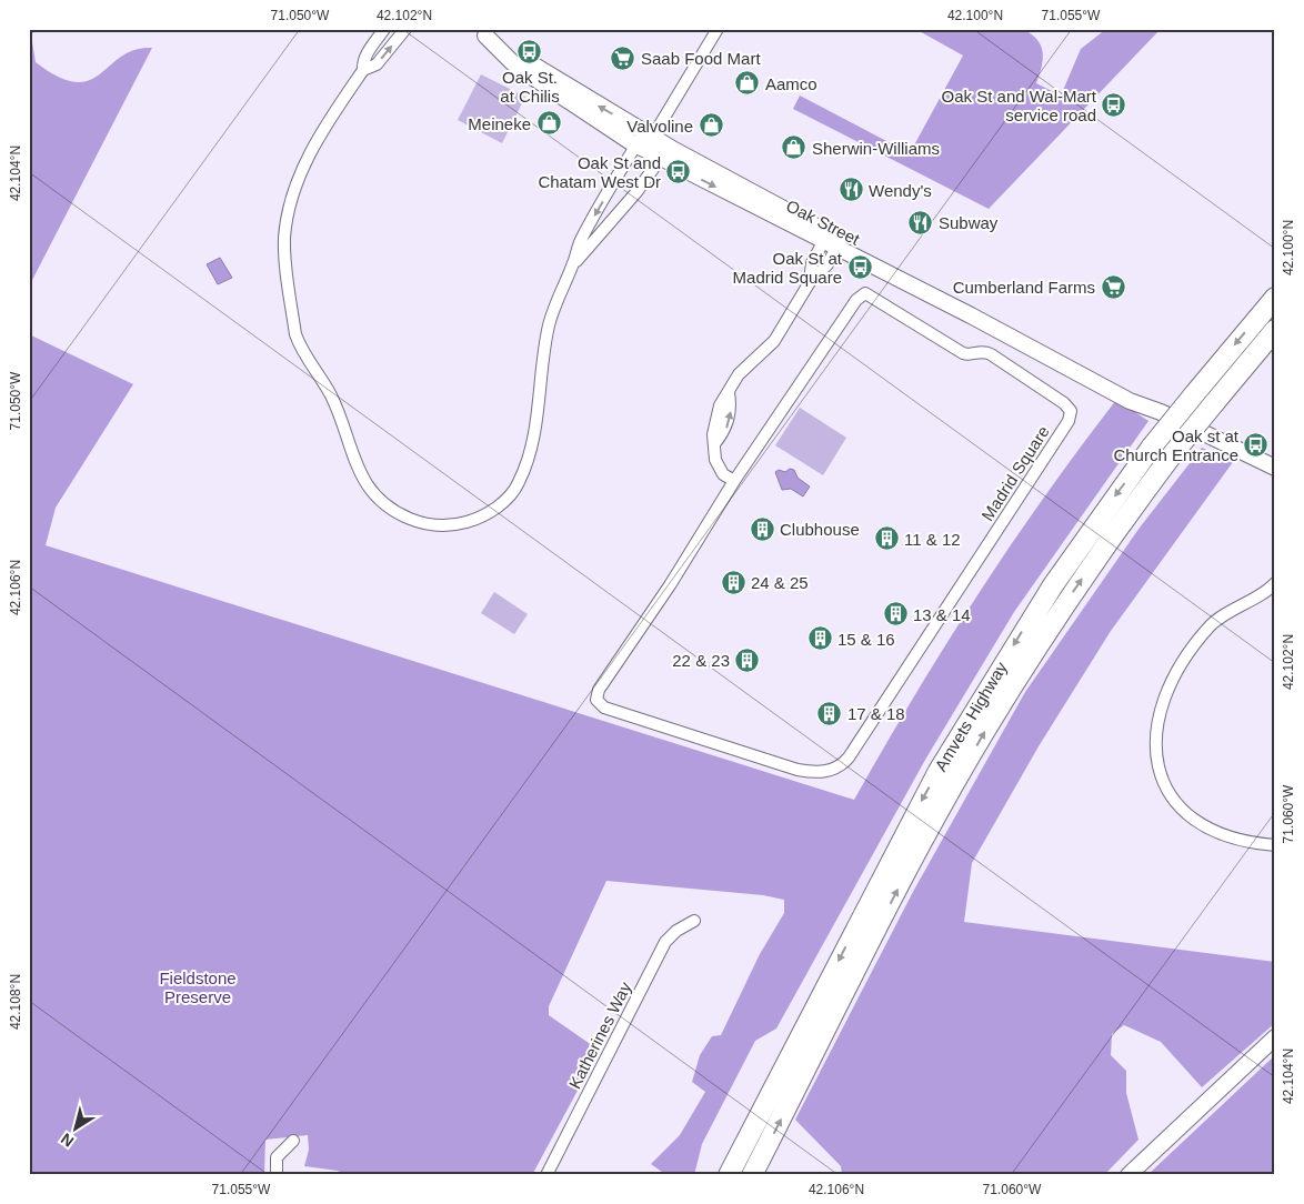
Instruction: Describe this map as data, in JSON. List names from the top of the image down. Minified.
{"streets":{"highway":["Amvets Highway"],"main road":["Oak Street"],"street":["Madrid Square","Katherines Way"]},"parks":["Fieldstone Preserve"],"places":{"bus stop":["Oak St. at Chilis","Oak St and Wal-Mart service road","Oak St and Chatam West Dr","Oak St at Madrid Square","Oak st at Church Entrance"],"supermarket":["Saab Food Mart","Cumberland Farms"],"shop":["Aamco","Meineke","Valvoline","Sherwin-Williams"],"restaurant":["Wendy's","Subway"],"building":["Clubhouse","11 & 12","24 & 25","13 & 14","15 & 16","22 & 23","17 & 18"]},"north":"bottom left","coordinates":["71.050°W","42.102°N","42.100°N","71.055°W","42.104°N","42.106°N","71.060°W","42.108°N"]}
